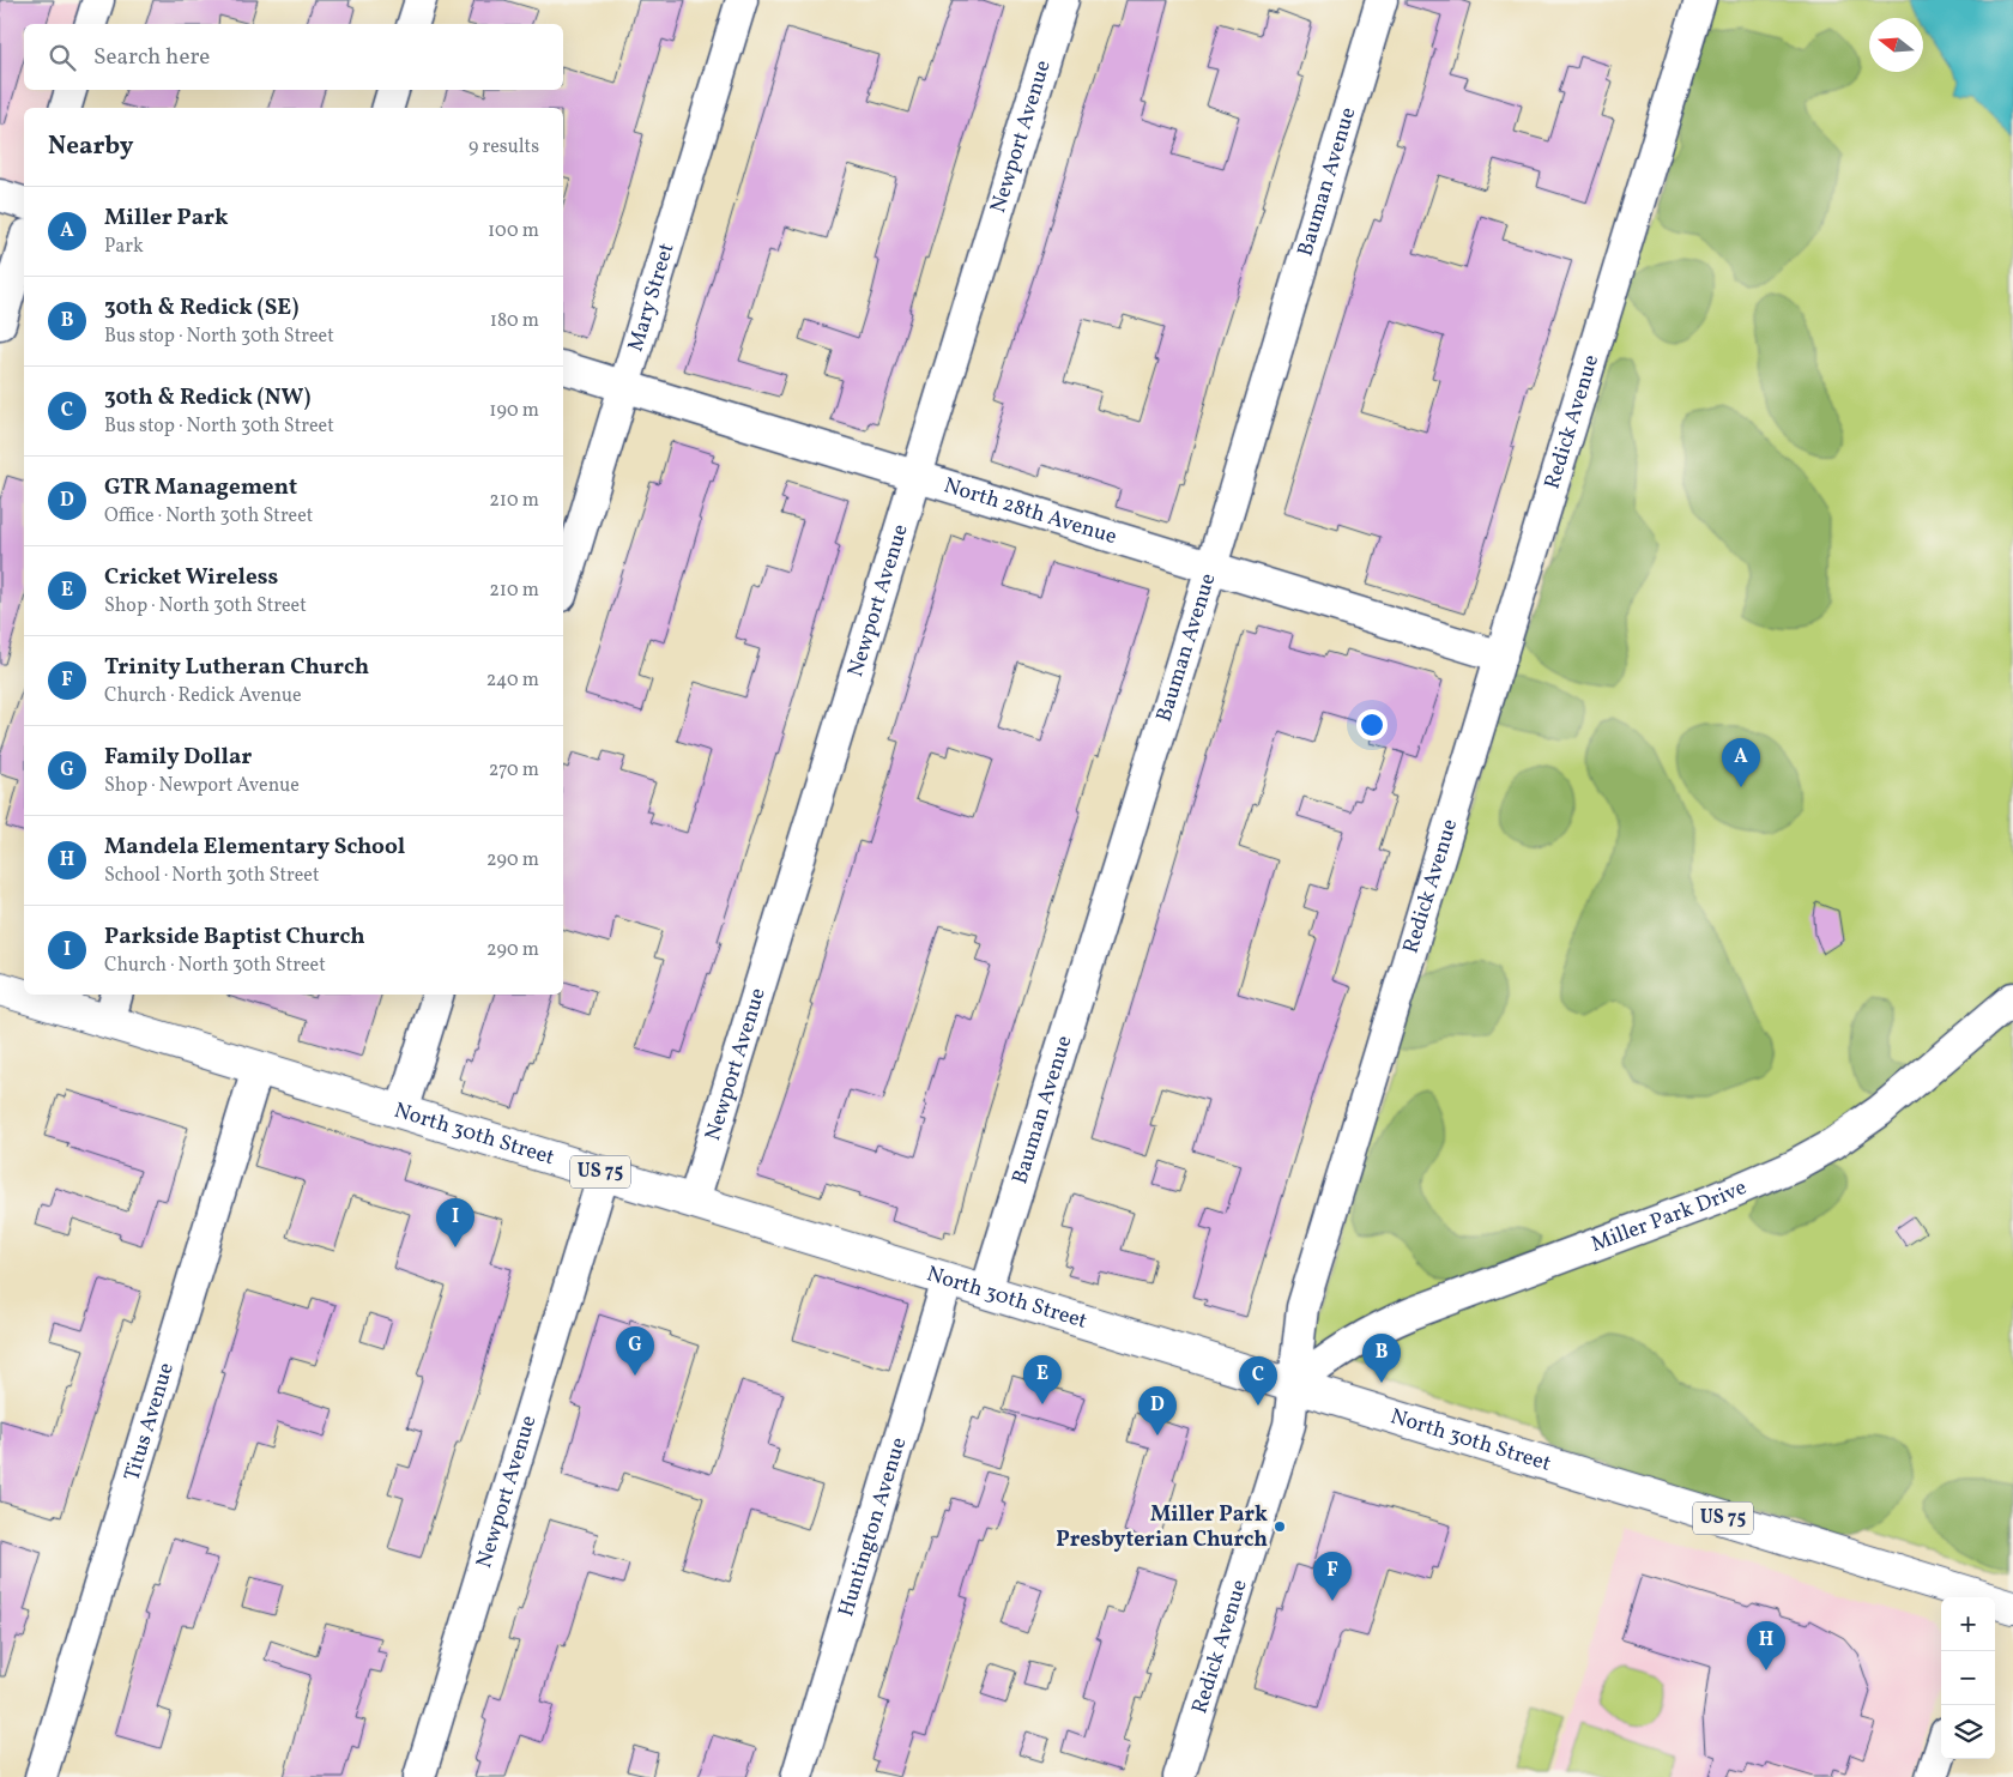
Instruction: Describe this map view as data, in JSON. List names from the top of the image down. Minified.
{"streets":{"highway":["North 30th Street","US 75"],"street":["Newport Avenue","Bauman Avenue","Mary Street","Redick Avenue","North 28th Avenue","Miller Park Drive","Titus Avenue","Huntington Avenue"]},"crossings":[["Newport Avenue","North 28th Avenue"],["Newport Avenue","North 30th Street"],["Bauman Avenue","North 28th Avenue"],["Bauman Avenue","North 30th Street"],["Mary Street","North 28th Avenue"],["Redick Avenue","North 28th Avenue"],["Redick Avenue","North 30th Street"],["Redick Avenue","Miller Park Drive"],["North 30th Street","Miller Park Drive"],["North 30th Street","Titus Avenue"],["North 30th Street","Huntington Avenue"]],"places":["Miller Park Presbyterian Church"],"north":"left","page":{"search":"Search here","heading":["Nearby","9 results"],"list":[{"mark":"A","name":"Miller Park","note":"Park","value":"100 m"},{"mark":"B","name":"30th & Redick (SE)","note":"Bus stop · North 30th Street","value":"180 m"},{"mark":"C","name":"30th & Redick (NW)","note":"Bus stop · North 30th Street","value":"190 m"},{"mark":"D","name":"GTR Management","note":"Office · North 30th Street","value":"210 m"},{"mark":"E","name":"Cricket Wireless","note":"Shop · North 30th Street","value":"210 m"},{"mark":"F","name":"Trinity Lutheran Church","note":"Church · Redick Avenue","value":"240 m"},{"mark":"G","name":"Family Dollar","note":"Shop · Newport Avenue","value":"270 m"},{"mark":"H","name":"Mandela Elementary School","note":"School · North 30th Street","value":"290 m"},{"mark":"I","name":"Parkside Baptist Church","note":"Church · North 30th Street","value":"290 m"}],"pins":["A","I","G","B","E","C","D","F","H"],"map_buttons":["+","−"]}}
